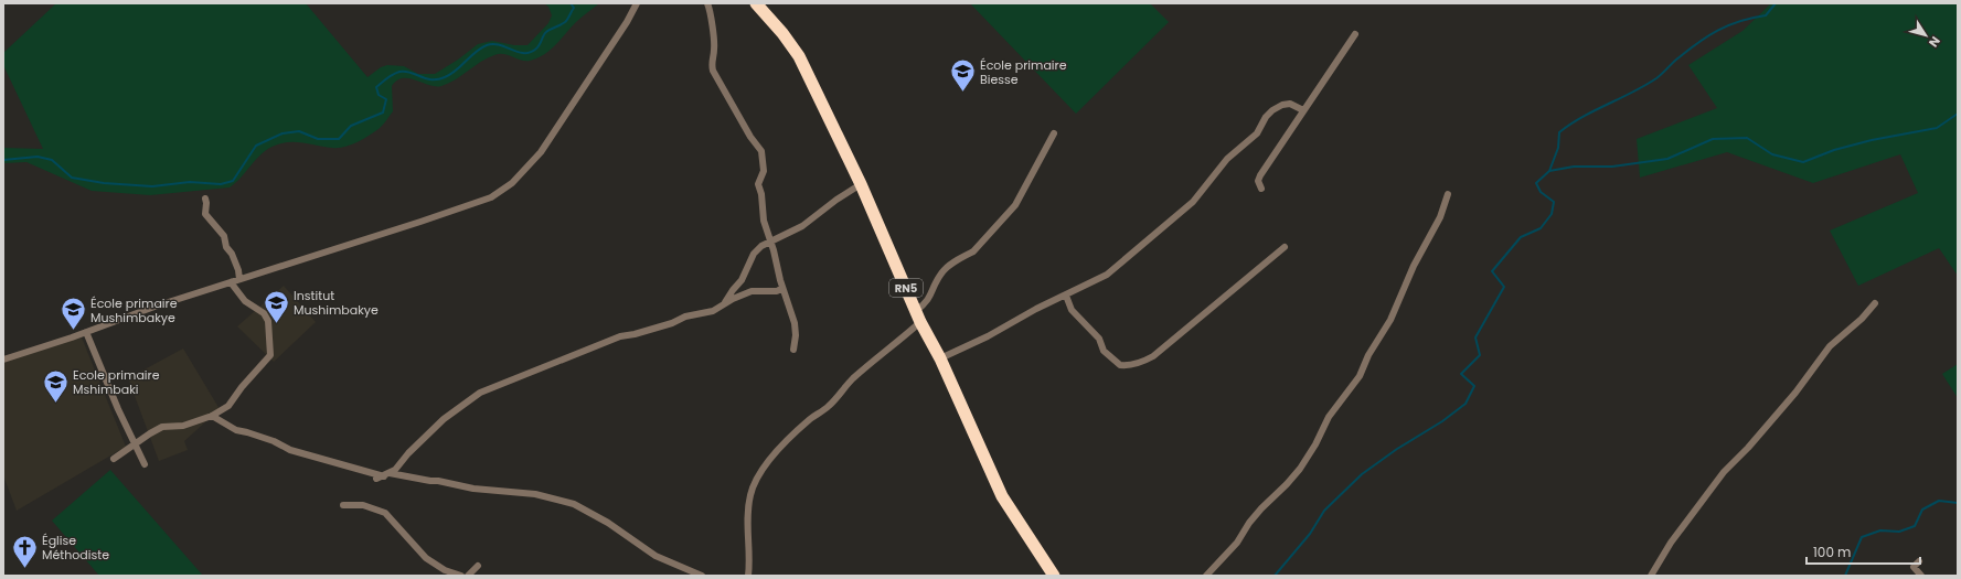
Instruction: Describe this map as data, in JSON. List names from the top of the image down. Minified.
{"streets":{"highway":["RN5"]},"places":{"school or university":["École primaire Biesse","Institut Mushimbakye","École primaire Mushimbakye","Ecole primaire Mshimbaki"],"church":["Église Méthodiste"]},"scale_bar":"100 m","north":"bottom right"}
